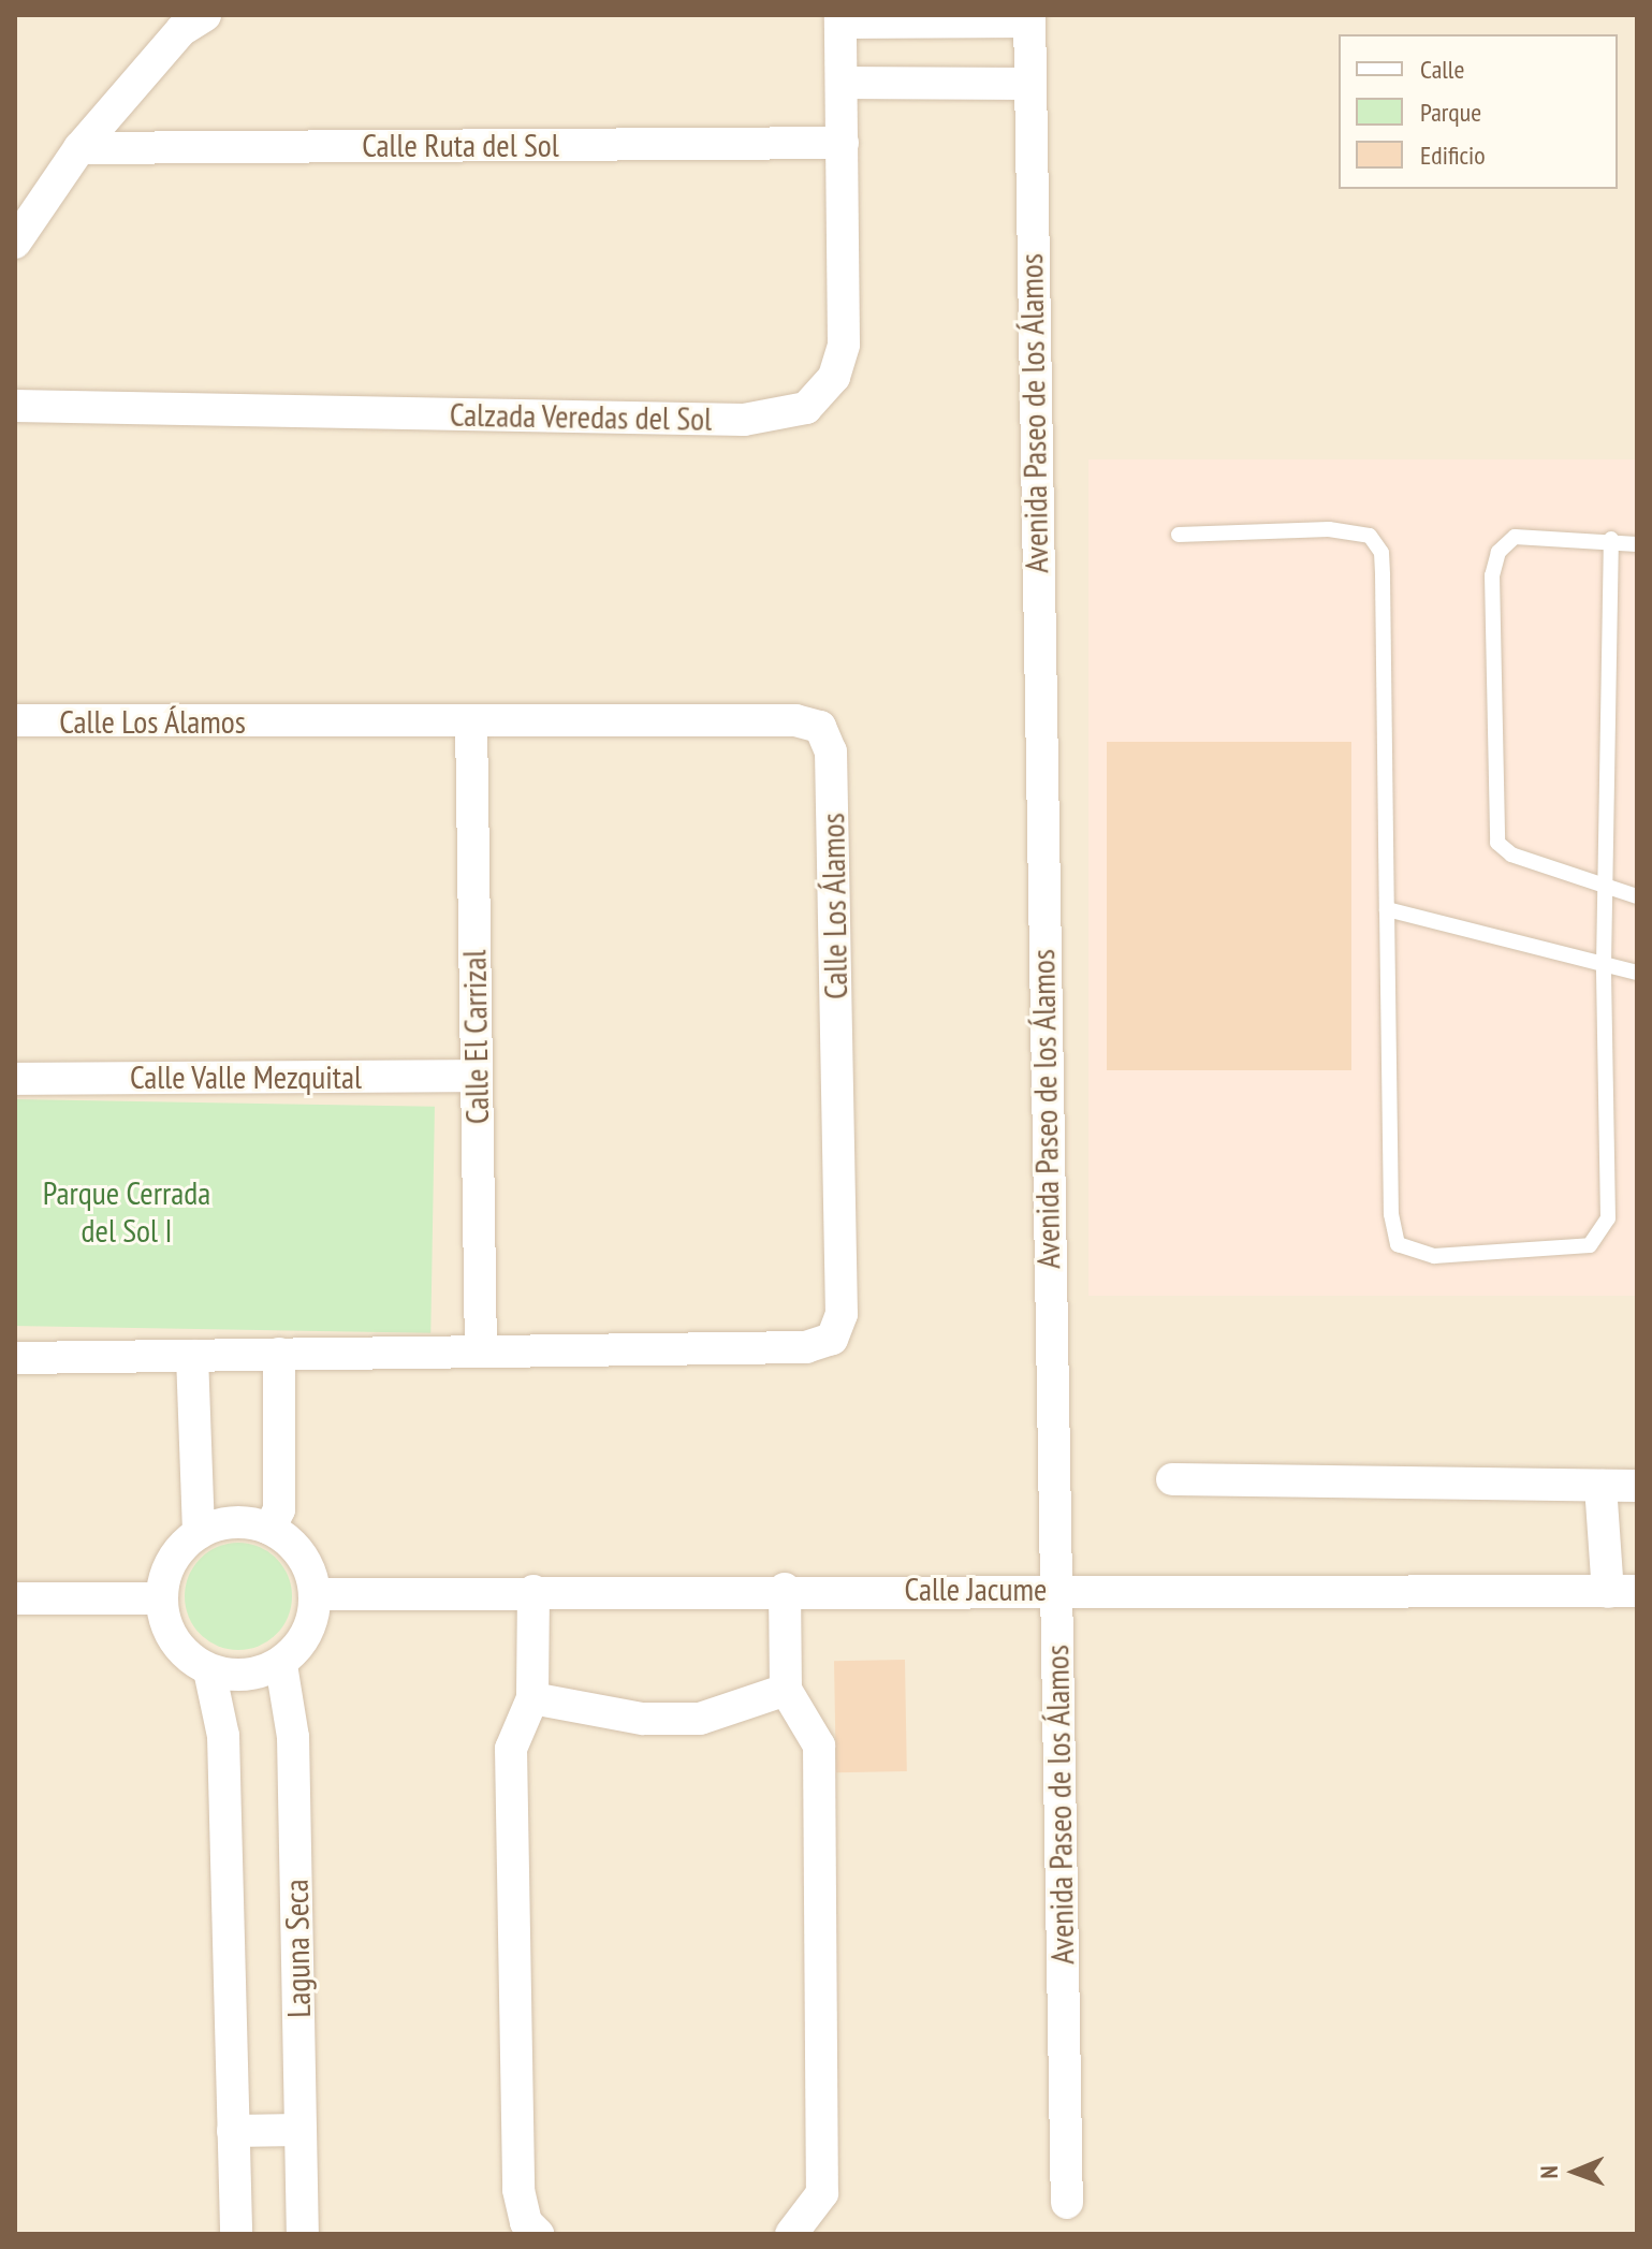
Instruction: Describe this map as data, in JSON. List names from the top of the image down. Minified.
{"streets":{"street":["Calle Ruta del Sol","Avenida Paseo de los Álamos","Calzada Veredas del Sol","Calle Los Álamos","Calle El Carrizal","Calle Valle Mezquital","Calle Jacume","Laguna Seca"]},"crossings":[["Calle Ruta del Sol","Calzada Veredas del Sol"],["Avenida Paseo de los Álamos","Calzada Veredas del Sol"],["Avenida Paseo de los Álamos","Calle Jacume"],["Calle Los Álamos","Calle El Carrizal"],["Calle El Carrizal","Calle Valle Mezquital"],["Calle Jacume","Laguna Seca"]],"parks":["Parque Cerrada del Sol I"],"legend":["Calle","Parque","Edificio"],"north":"left"}
